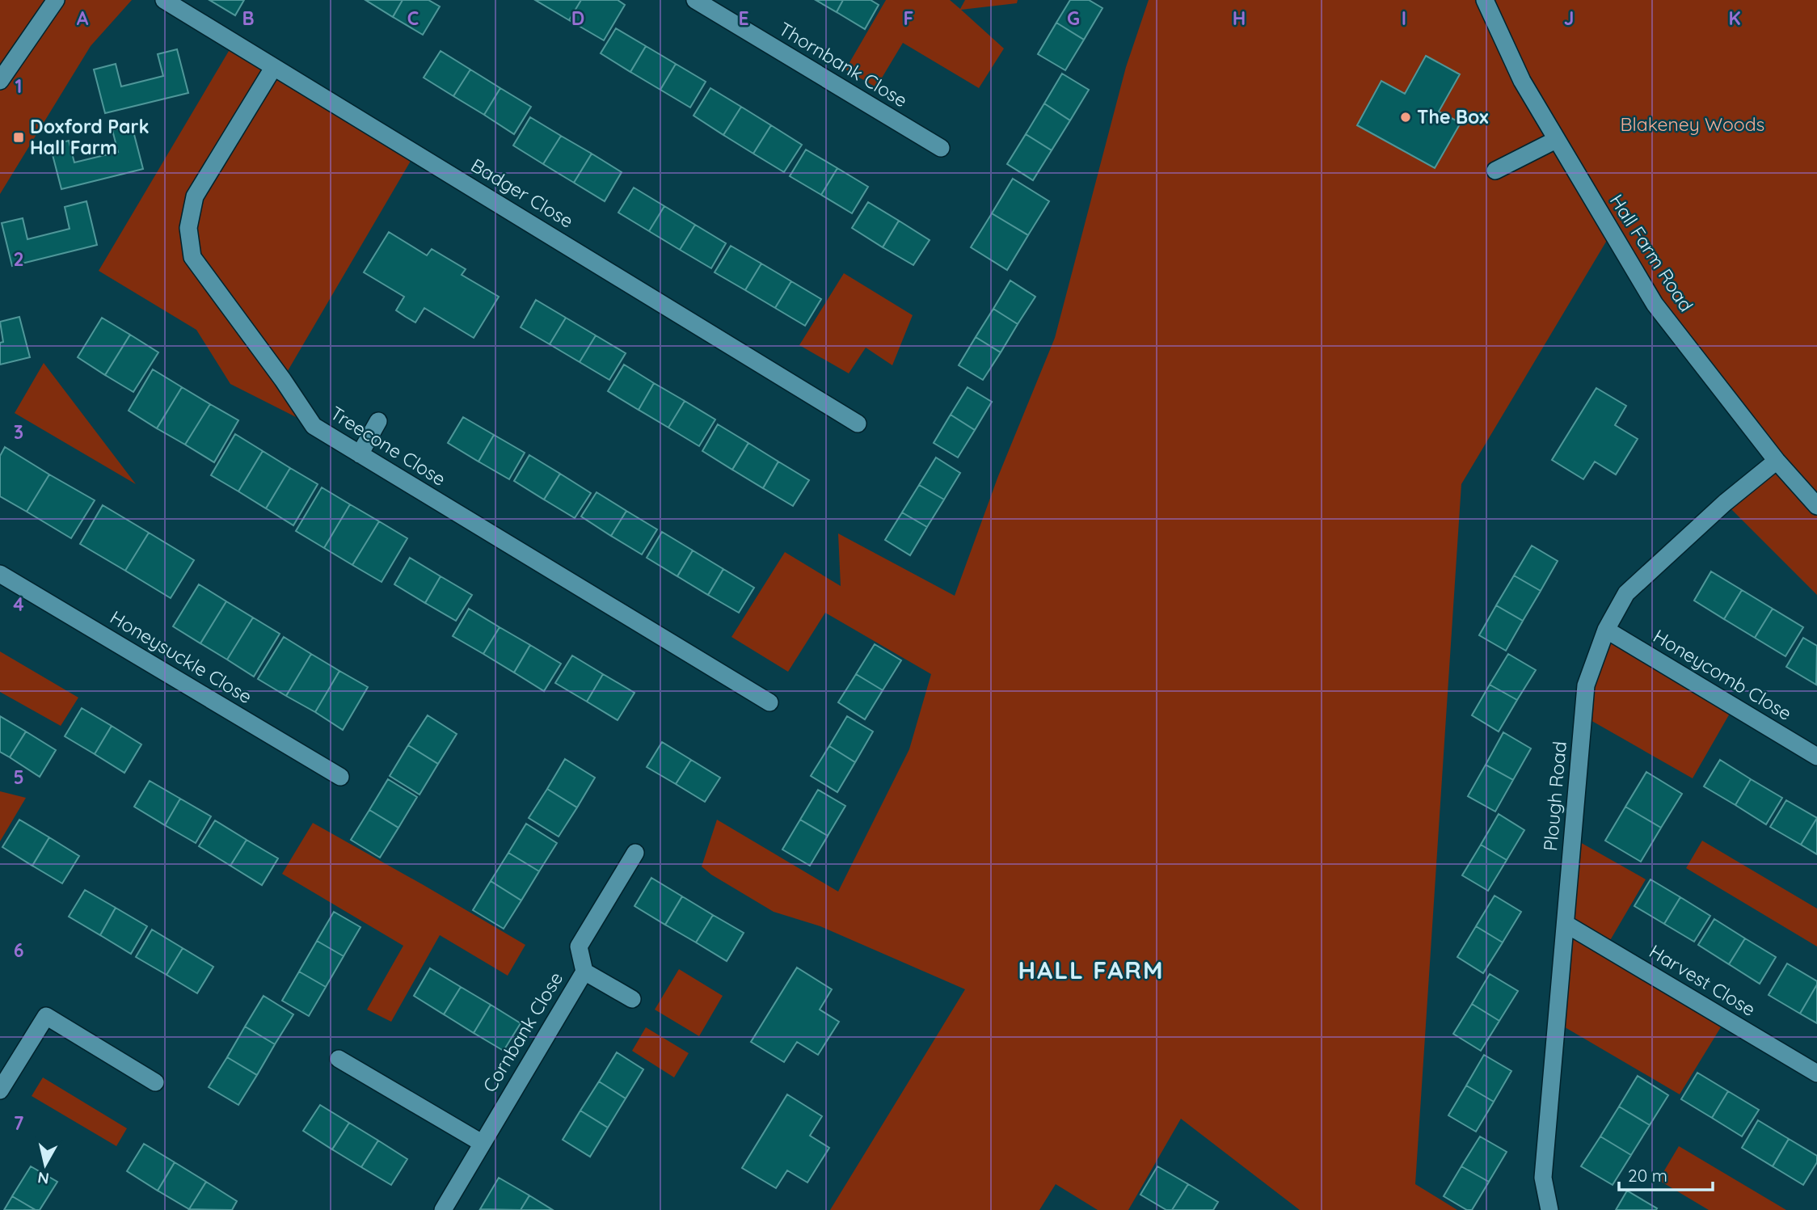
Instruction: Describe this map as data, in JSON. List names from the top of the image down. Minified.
{"streets":{"street":["Thornbank Close","Badger Close","Hall Farm Road","Treecone Close","Honeysuckle Close","Honeycomb Close","Plough Road","Harvest Close","Cornbank Close"]},"crossings":[["Badger Close","Treecone Close"],["Hall Farm Road","Plough Road"],["Honeycomb Close","Plough Road"],["Plough Road","Harvest Close"]],"districts":["HALL FARM"],"parks":["Blakeney Woods"],"places":{"other":["The Box"],"transit":["Doxford Park Hall Farm"]},"scale_bar":"20 m","north":"bottom","grid":{"columns":["A","B","C","D","E","F","G","H","I","J","K"],"rows":["1","2","3","4","5","6","7"]}}
